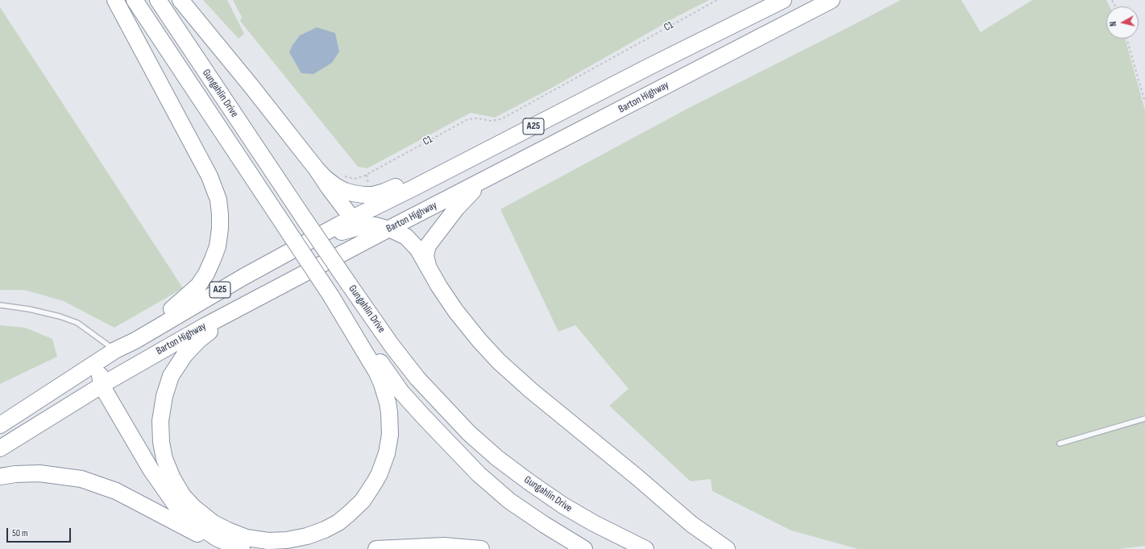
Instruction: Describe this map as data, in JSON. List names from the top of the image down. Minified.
{"streets":{"highway":["Gungahlin Drive","Barton Highway","A25"],"path":["C1"]},"crossings":[["Barton Highway","A25"]],"scale_bar":"50 m","north":"left"}
